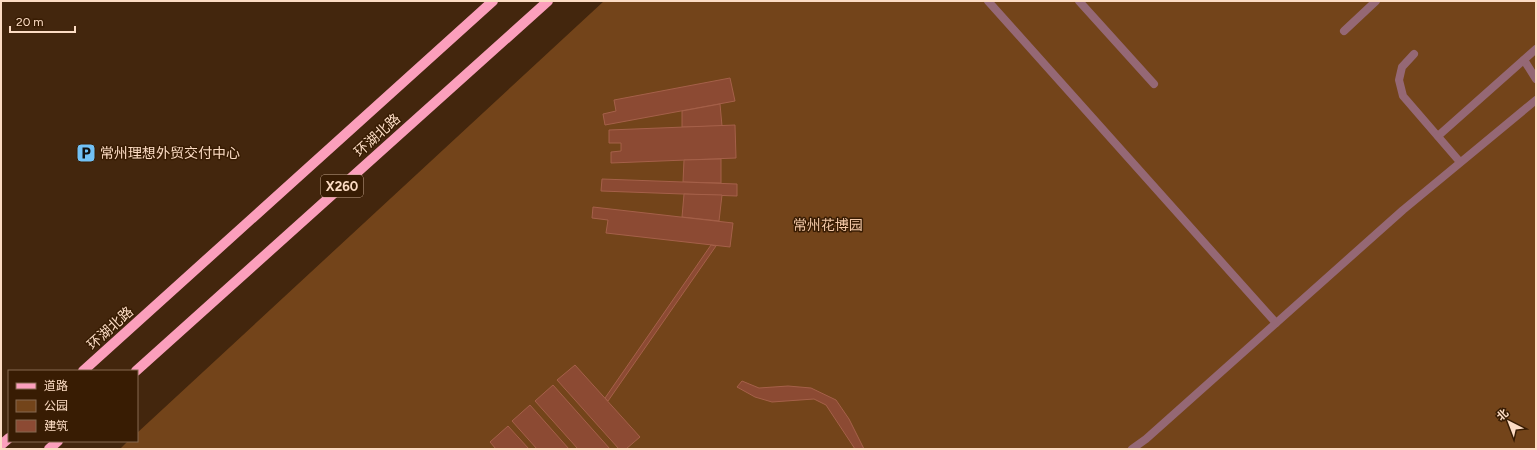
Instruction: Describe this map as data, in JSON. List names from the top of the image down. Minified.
{"streets":{"main road":["环湖北路","X260"]},"parks":["常州花博园"],"places":{"parking":["常州理想外贸交付中心"]},"legend":["道路","公园","建筑"],"scale_bar":"20 m","north":"top left"}
